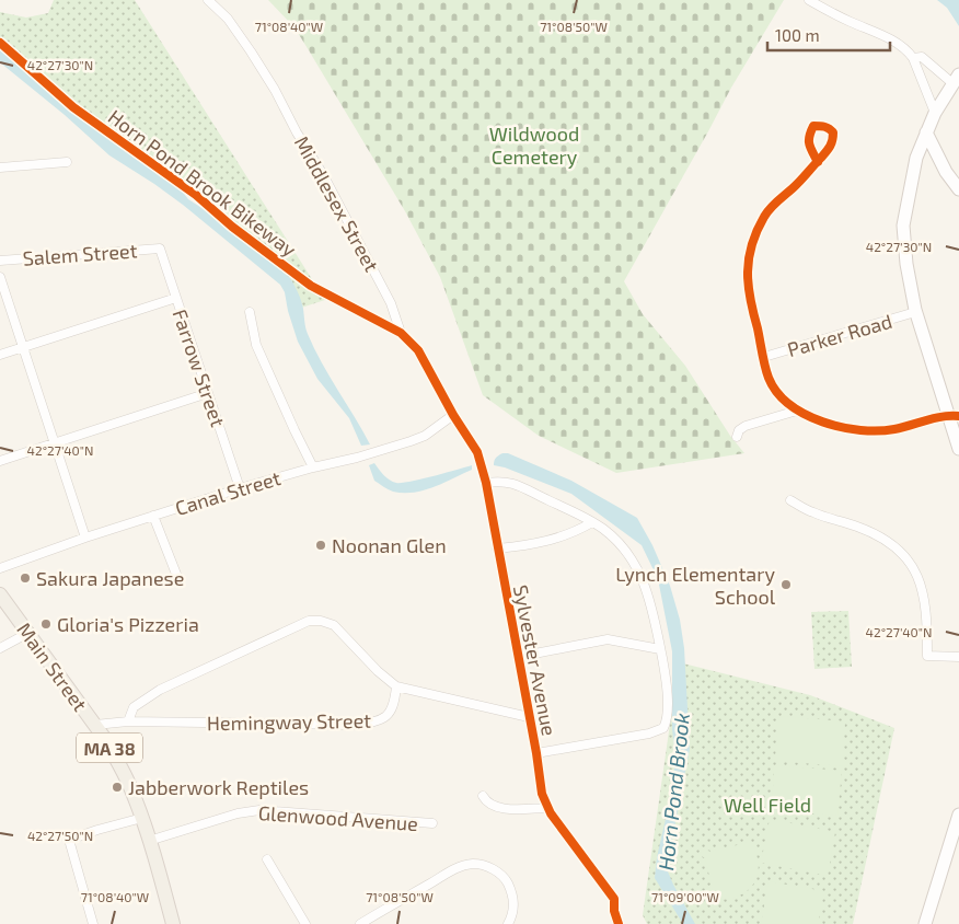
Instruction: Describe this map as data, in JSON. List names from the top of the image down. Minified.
{"streets":{"main road":["Main Street","MA 38"],"street":["Middlesex Street","Salem Street","Parker Road","Farrow Street","Canal Street","Sylvester Avenue","Hemingway Street","Glenwood Avenue"],"cycle path":["Horn Pond Brook Bikeway"]},"crossings":[["Middlesex Street","Canal Street"],["Middlesex Street","Sylvester Avenue"],["Salem Street","Farrow Street"],["Farrow Street","Canal Street"],["Canal Street","Sylvester Avenue"],["Main Street","Hemingway Street"],["Main Street","Glenwood Avenue"]],"water":["Horn Pond Brook"],"parks":["Wildwood Cemetery","Well Field"],"places":["Noonan Glen","Sakura Japanese","Lynch Elementary School","Gloria's Pizzeria","Jabberwork Reptiles"],"scale_bar":"100 m","coordinates":["71°08'40\"W","71°08'50\"W","42°27'30\"N","42°27'40\"N","42°27'50\"N","71°09'00\"W"]}
